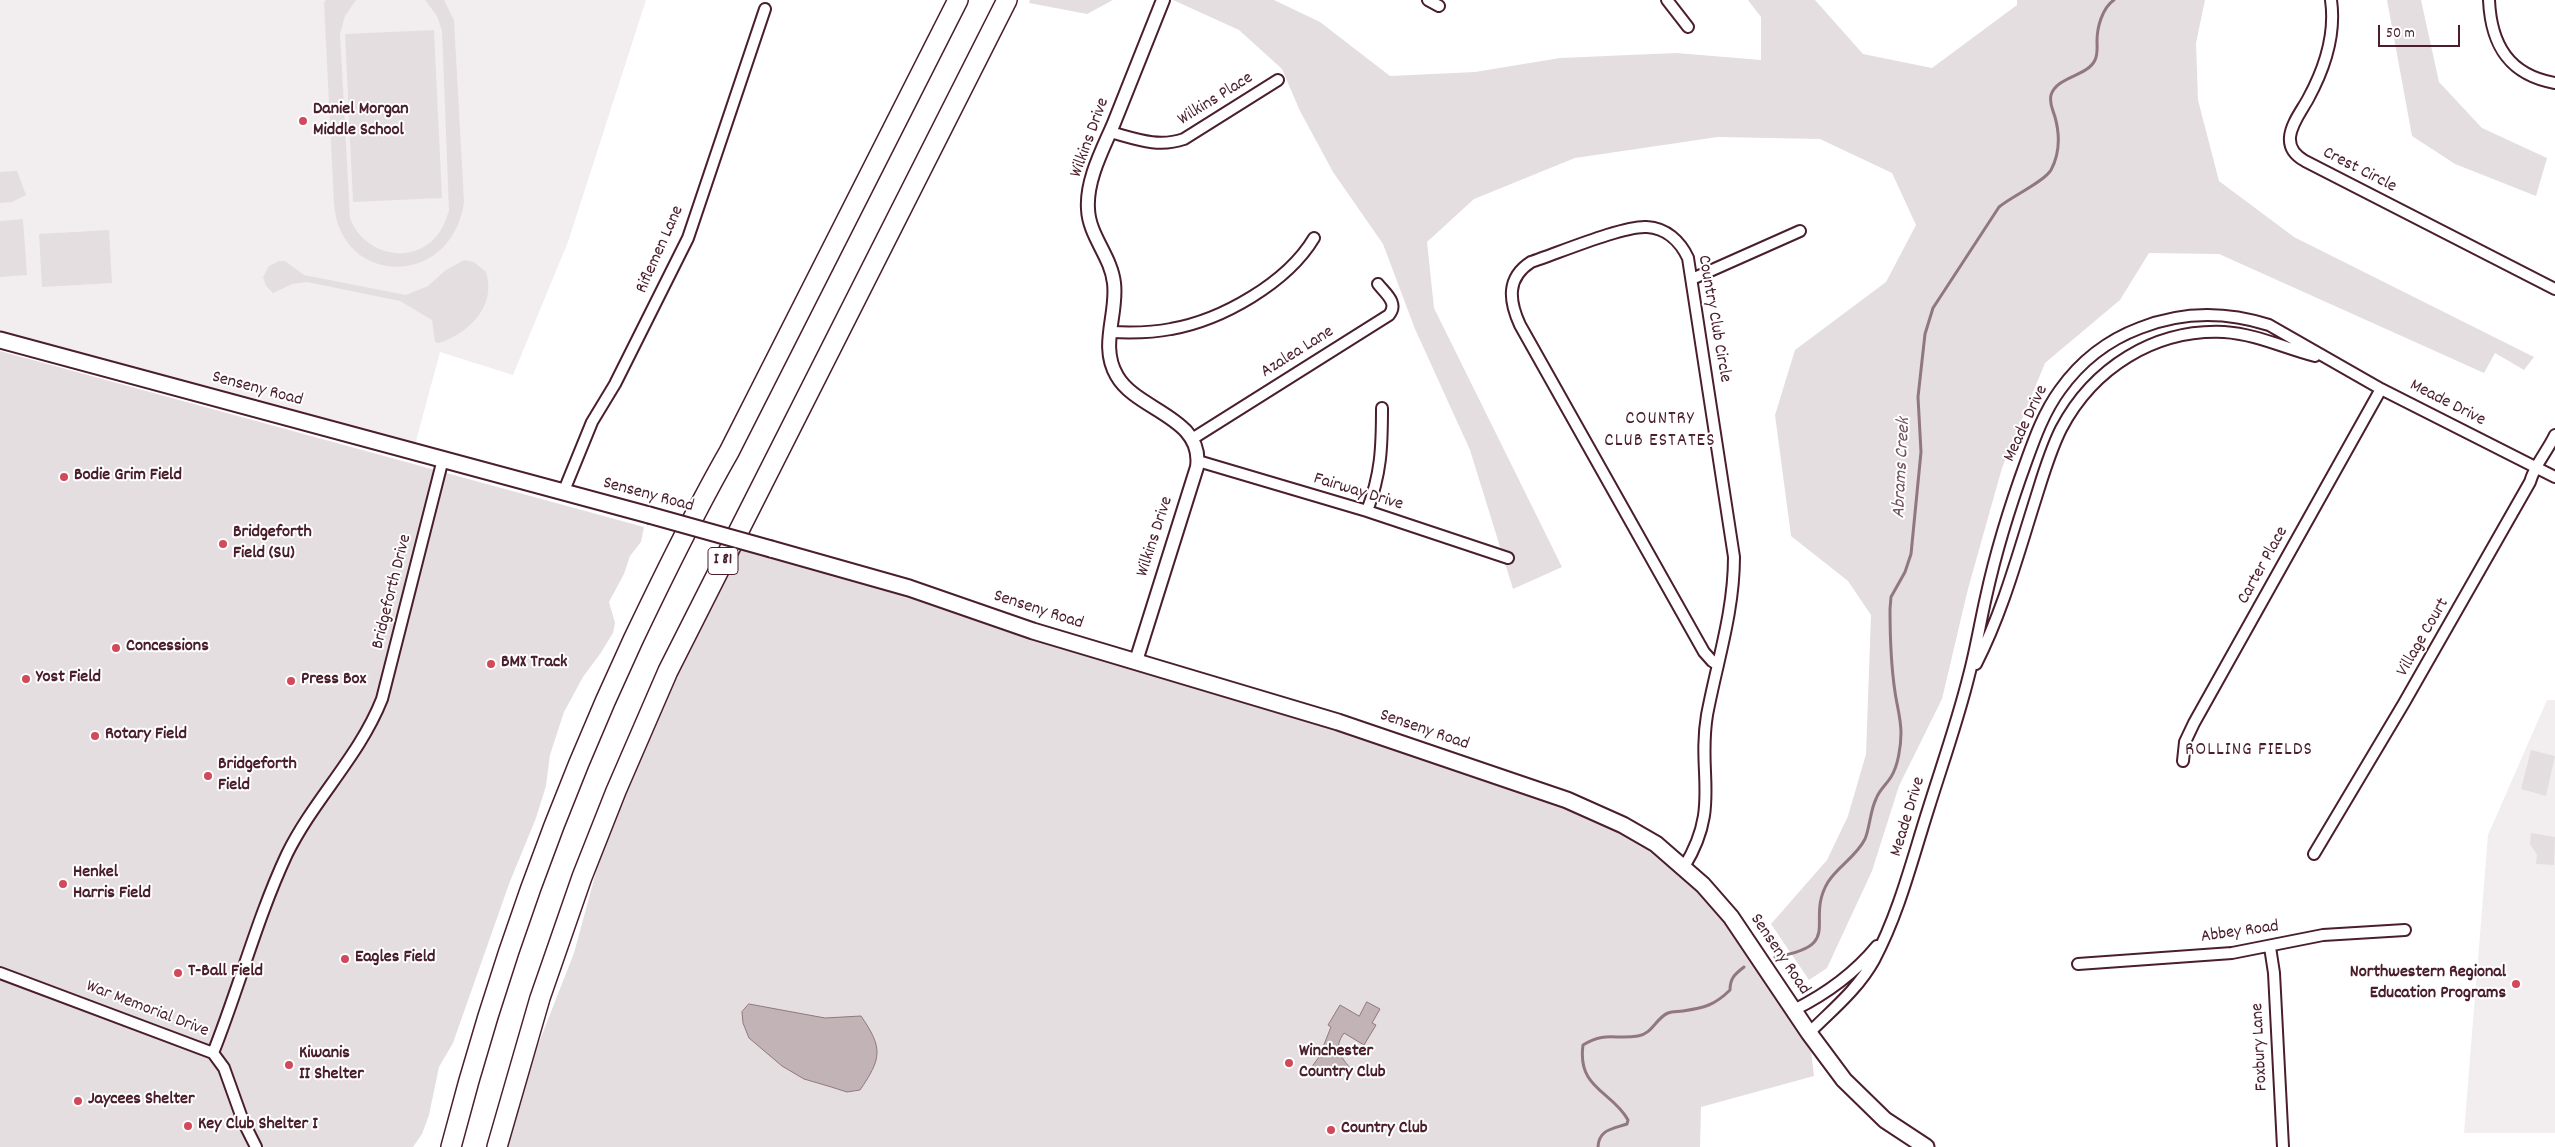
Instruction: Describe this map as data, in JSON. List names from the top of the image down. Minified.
{"streets":{"highway":["I 81"],"main road":["Senseny Road"],"street":["Wilkins Place","Wilkins Drive","Crest Circle","Riflemen Lane","Country Club Circle","Azalea Lane","Meade Drive","Fairway Drive","Carter Place","Bridgeforth Drive","Village Court","Abbey Road","War Memorial Drive","Foxbury Lane"]},"crossings":[["Wilkins Place","Wilkins Drive"],["Wilkins Drive","Azalea Lane"],["Wilkins Drive","Senseny Road"],["Wilkins Drive","Fairway Drive"],["Riflemen Lane","Senseny Road"],["Country Club Circle","Senseny Road"],["Senseny Road","Meade Drive"],["Senseny Road","Bridgeforth Drive"],["Meade Drive","Carter Place"],["Meade Drive","Village Court"],["Bridgeforth Drive","War Memorial Drive"],["Abbey Road","Foxbury Lane"]],"districts":["COUNTRY CLUB ESTATES","ROLLING FIELDS"],"water":["Abrams Creek"],"places":["Daniel Morgan Middle School","Bodie Grim Field","Bridgeforth Field (SU)","Concessions","BMX Track","Yost Field","Press Box","Rotary Field","Bridgeforth Field","Henkel Harris Field","Eagles Field","T-Ball Field","Northwestern Regional Education Programs","Winchester Country Club","Kiwanis II Shelter","Jaycees Shelter","Key Club Shelter I","Country Club"],"scale_bar":"50 m"}
